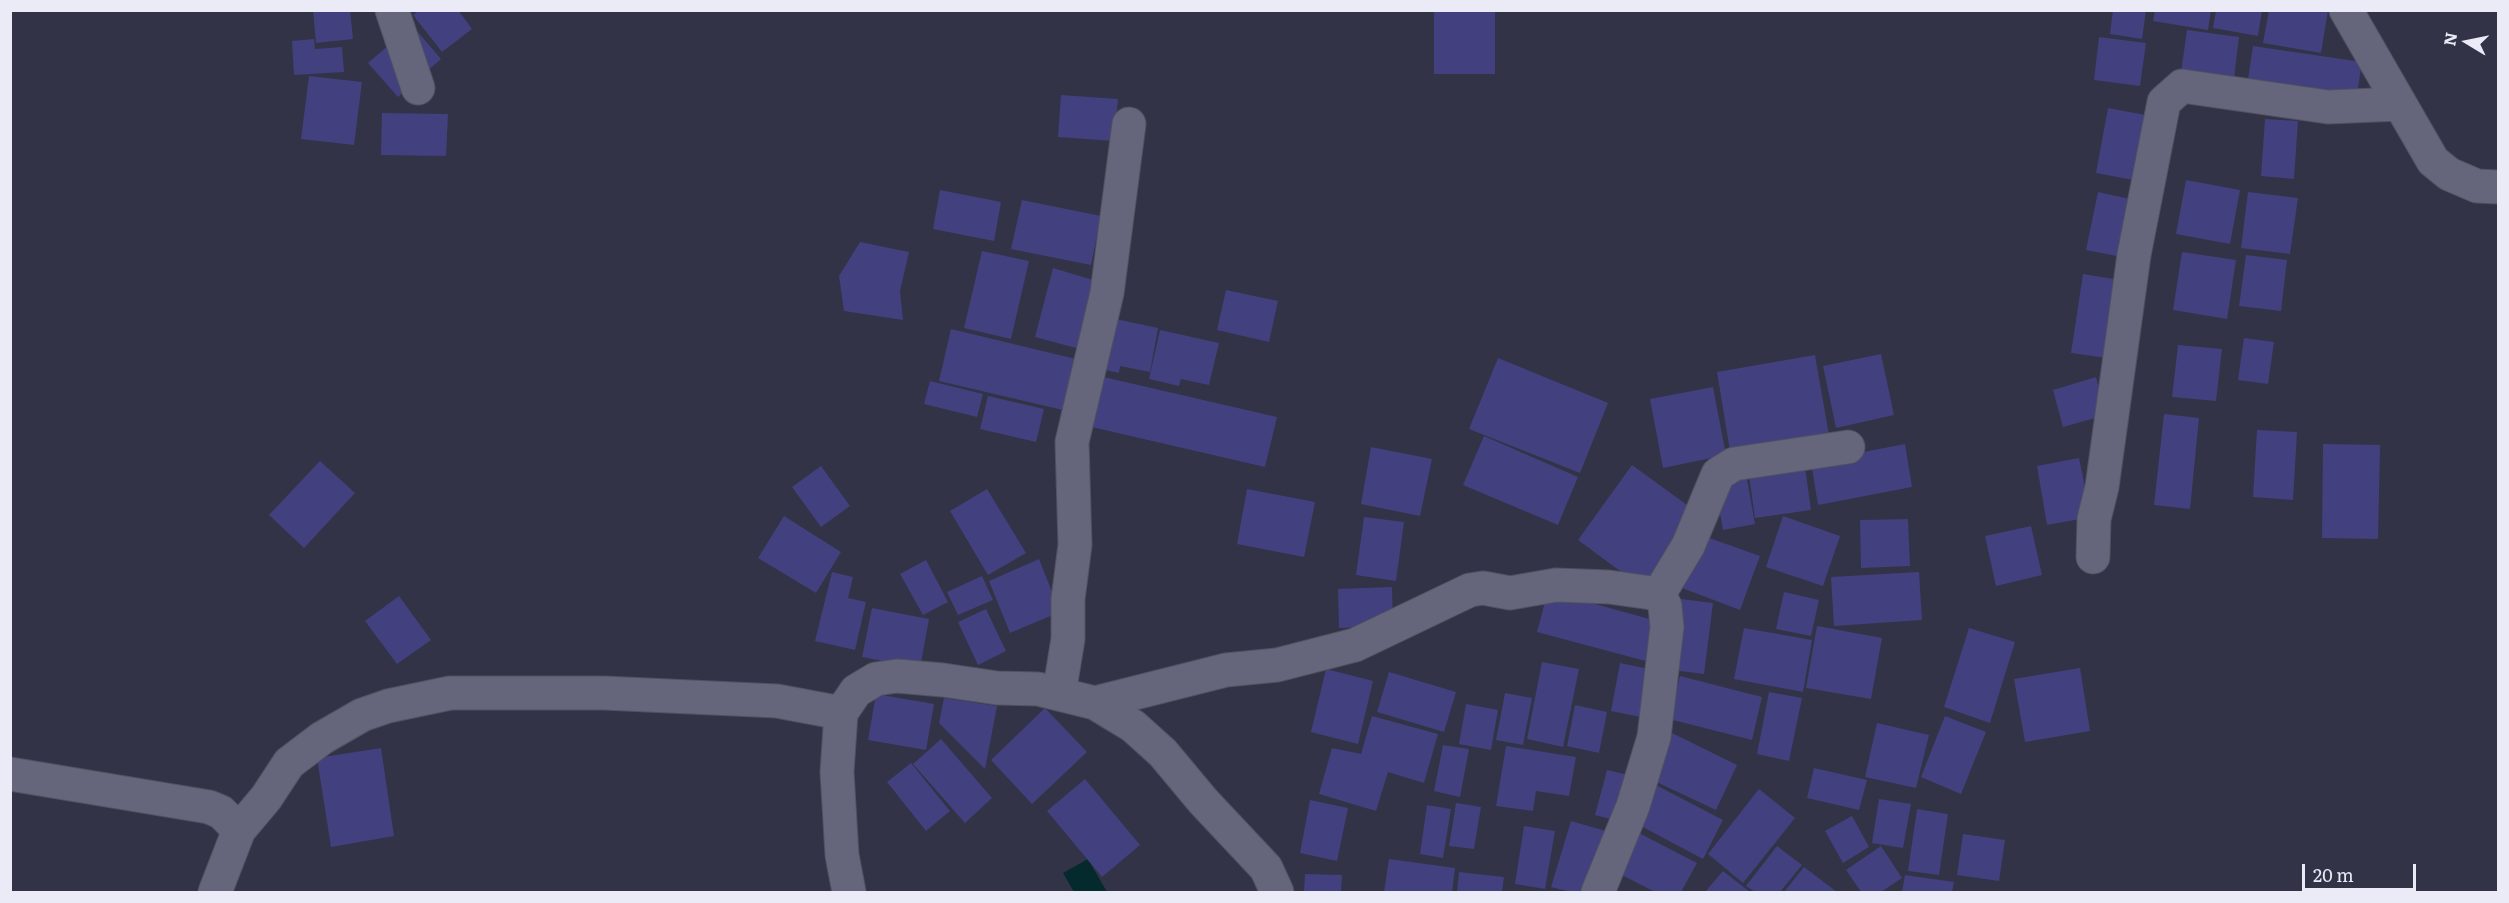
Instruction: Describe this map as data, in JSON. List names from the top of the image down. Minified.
{"scale_bar":"20 m","north":"left"}
